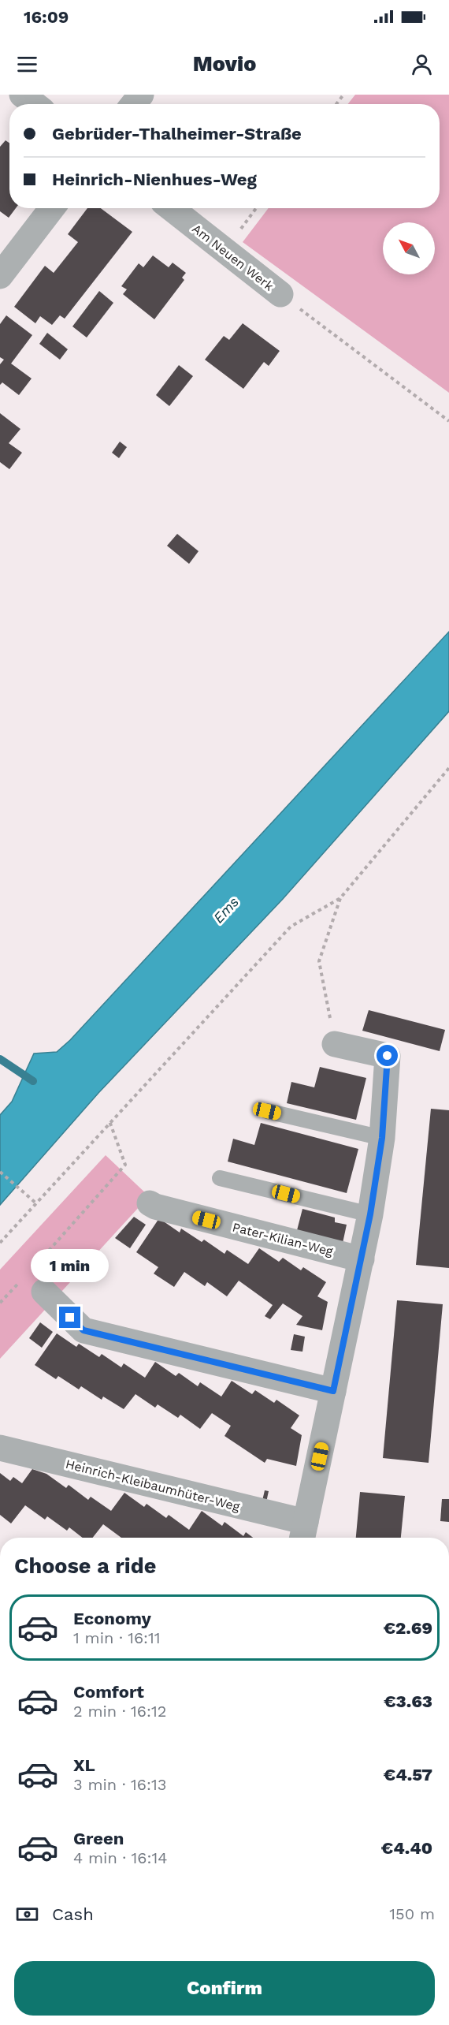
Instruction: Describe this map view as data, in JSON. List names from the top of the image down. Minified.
{"streets":{"street":["Am Neuen Werk","Pater-Kilian-Weg","Heinrich-Kleibaumhüter-Weg"]},"water":["Ems"],"north":"top left","page":{"status":"16:09","header":"Movio","banner":["Gebrüder-Thalheimer-Straße","Heinrich-Nienhues-Weg"],"bubble":"1 min","heading":"Choose a ride","list":[{"name":"Economy","note":"1 min · 16:11","value":"€2.69"},{"name":"Comfort","note":"2 min · 16:12","value":"€3.63"},{"name":"XL","note":"3 min · 16:13","value":"€4.57"},{"name":"Green","note":"4 min · 16:14","value":"€4.40"}],"pay":["Cash","150 m"],"buttons":"Confirm"}}
